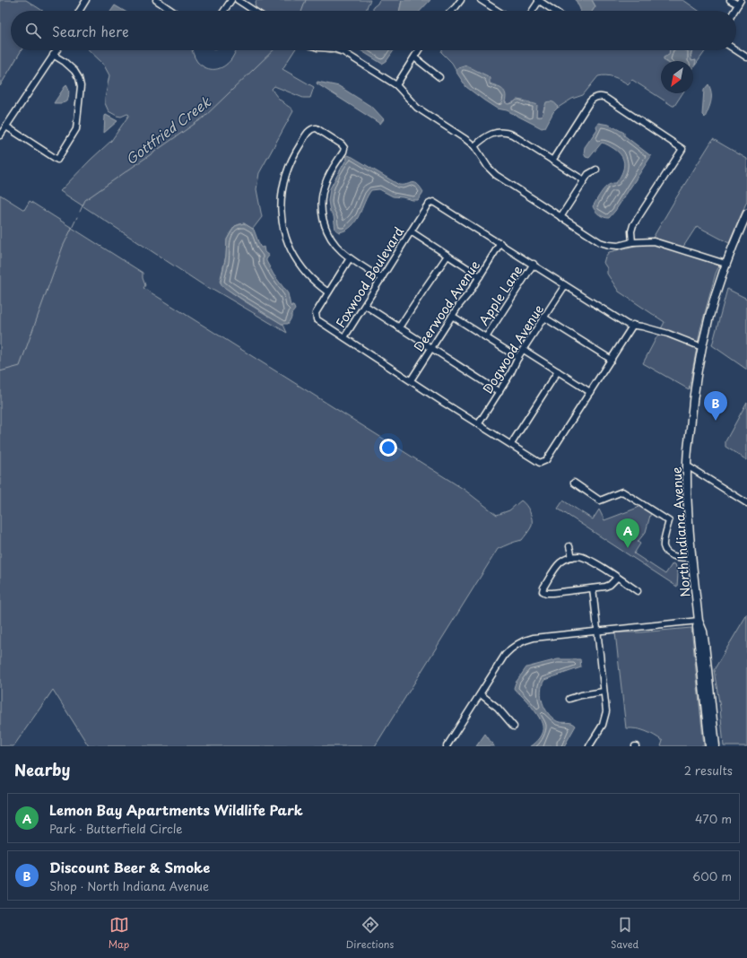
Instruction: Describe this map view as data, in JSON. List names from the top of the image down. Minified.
{"streets":{"main road":["North Indiana Avenue"],"street":["Foxwood Boulevard","Apple Lane","Deerwood Avenue","Dogwood Avenue"]},"crossings":[["Foxwood Boulevard","Apple Lane"],["Foxwood Boulevard","Deerwood Avenue"],["Foxwood Boulevard","Dogwood Avenue"],["Foxwood Boulevard","North Indiana Avenue"]],"water":["Gottfried Creek"],"north":"bottom left","page":{"search":"Search here","pins":["B","A"],"heading":["Nearby","2 results"],"list":[{"mark":"A","name":"Lemon Bay Apartments Wildlife Park","note":"Park · Butterfield Circle","value":"470 m"},{"mark":"B","name":"Discount Beer & Smoke","note":"Shop · North Indiana Avenue","value":"600 m"}],"nav":["Map","Directions","Saved"]}}
